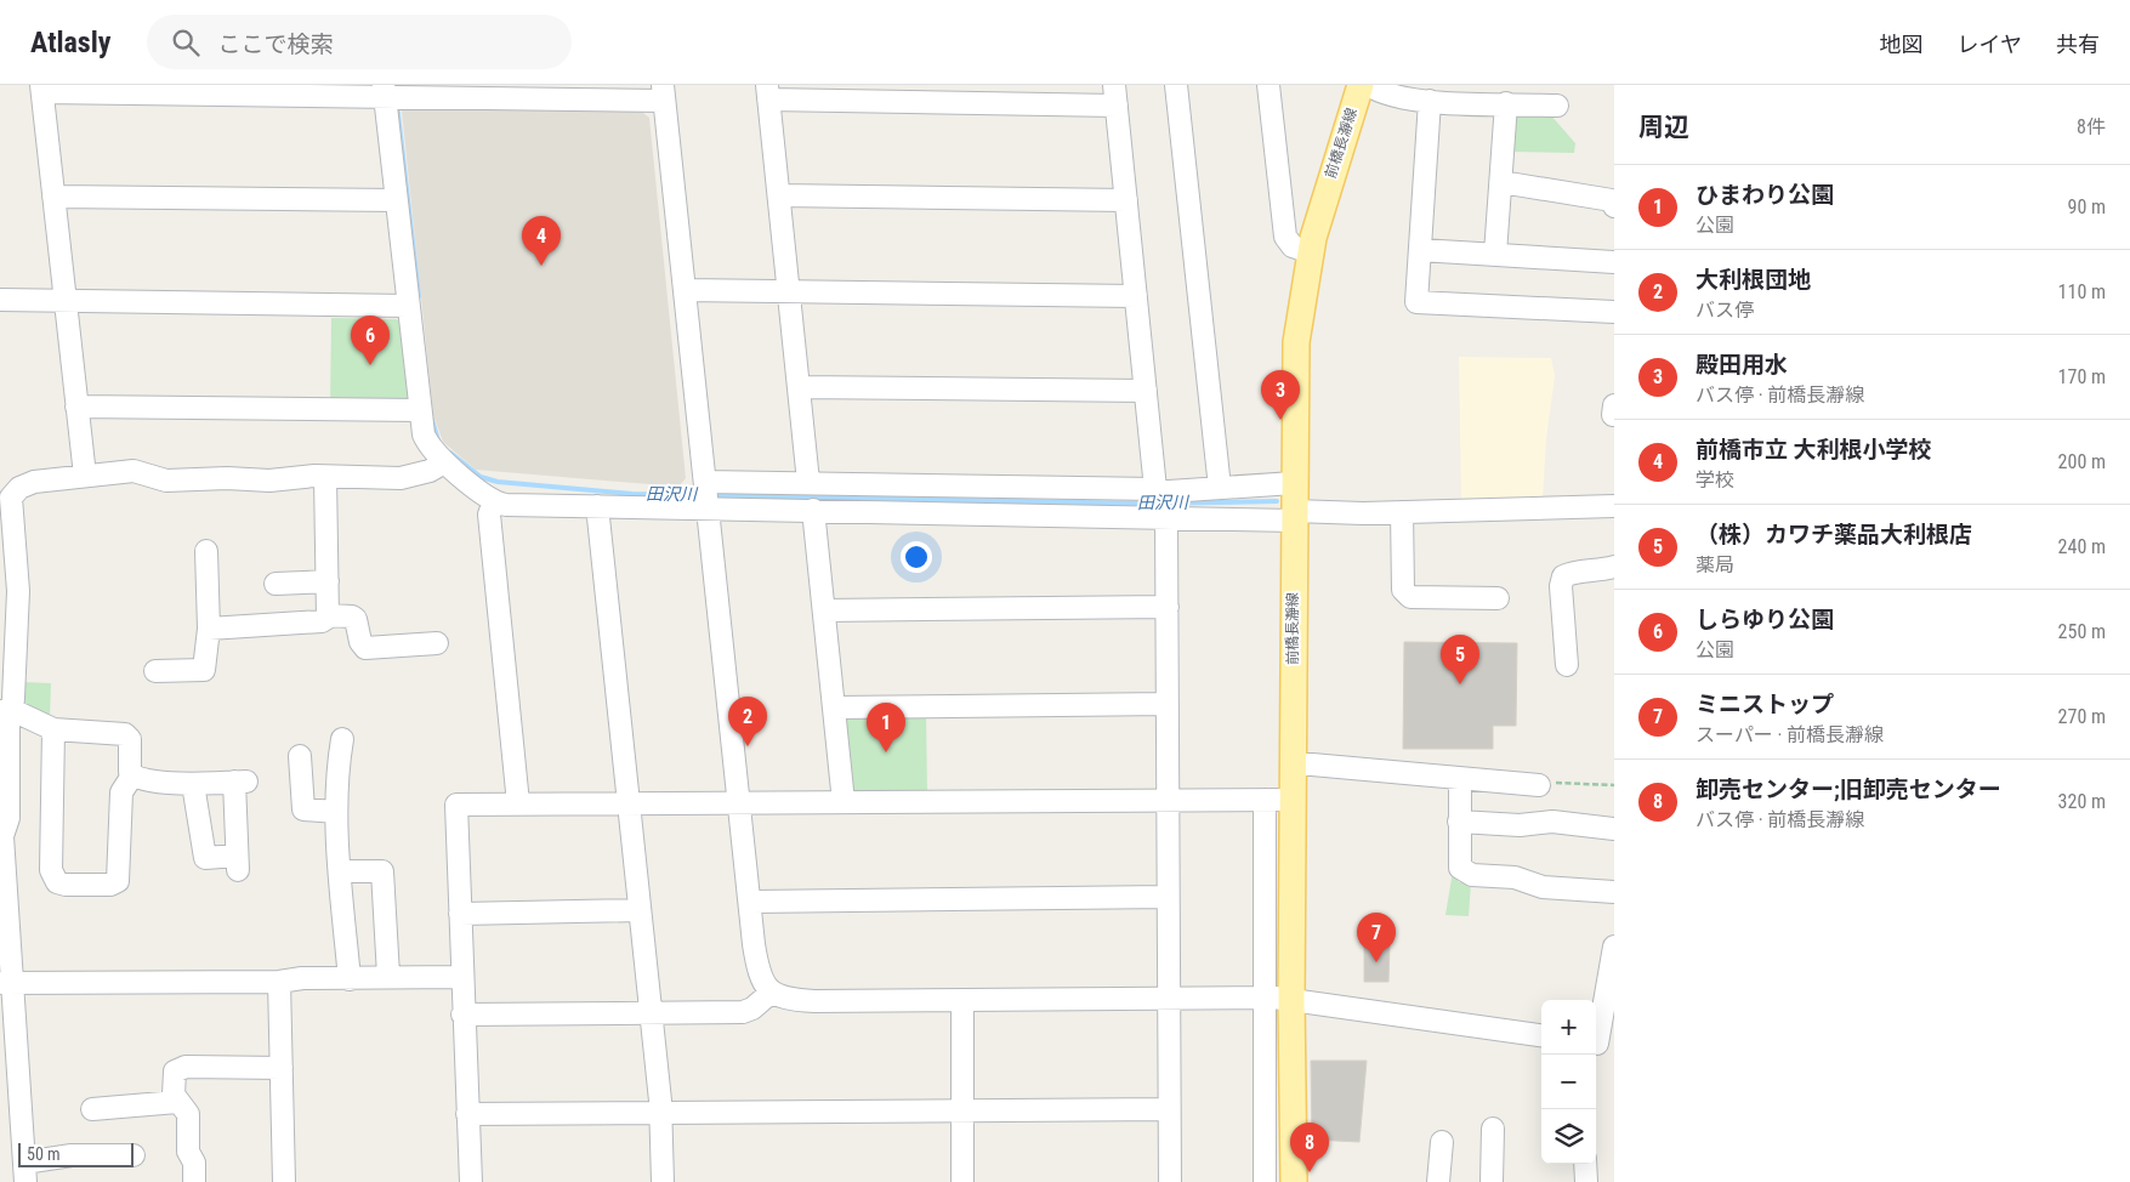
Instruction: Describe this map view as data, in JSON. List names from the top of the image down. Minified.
{"streets":{"main road":["前橋長瀞線"]},"water":["田沢川"],"scale_bar":"50 m","page":{"header":"Atlasly","search":"ここで検索","nav":["地図","レイヤ","共有"],"heading":["周辺","8件"],"list":[{"mark":"1","name":"ひまわり公園","note":"公園","value":"90 m"},{"mark":"2","name":"大利根団地","note":"バス停","value":"110 m"},{"mark":"3","name":"殿田用水","note":"バス停 · 前橋長瀞線","value":"170 m"},{"mark":"4","name":"前橋市立 大利根小学校","note":"学校","value":"200 m"},{"mark":"5","name":"（株）カワチ薬品大利根店","note":"薬局","value":"240 m"},{"mark":"6","name":"しらゆり公園","note":"公園","value":"250 m"},{"mark":"7","name":"ミニストップ","note":"スーパー · 前橋長瀞線","value":"270 m"},{"mark":"8","name":"卸売センター;旧卸売センター","note":"バス停 · 前橋長瀞線","value":"320 m"}],"pins":["4","6","3","5","2","1","7","8"],"map_buttons":["+","−"],"scale":"50 m"}}
